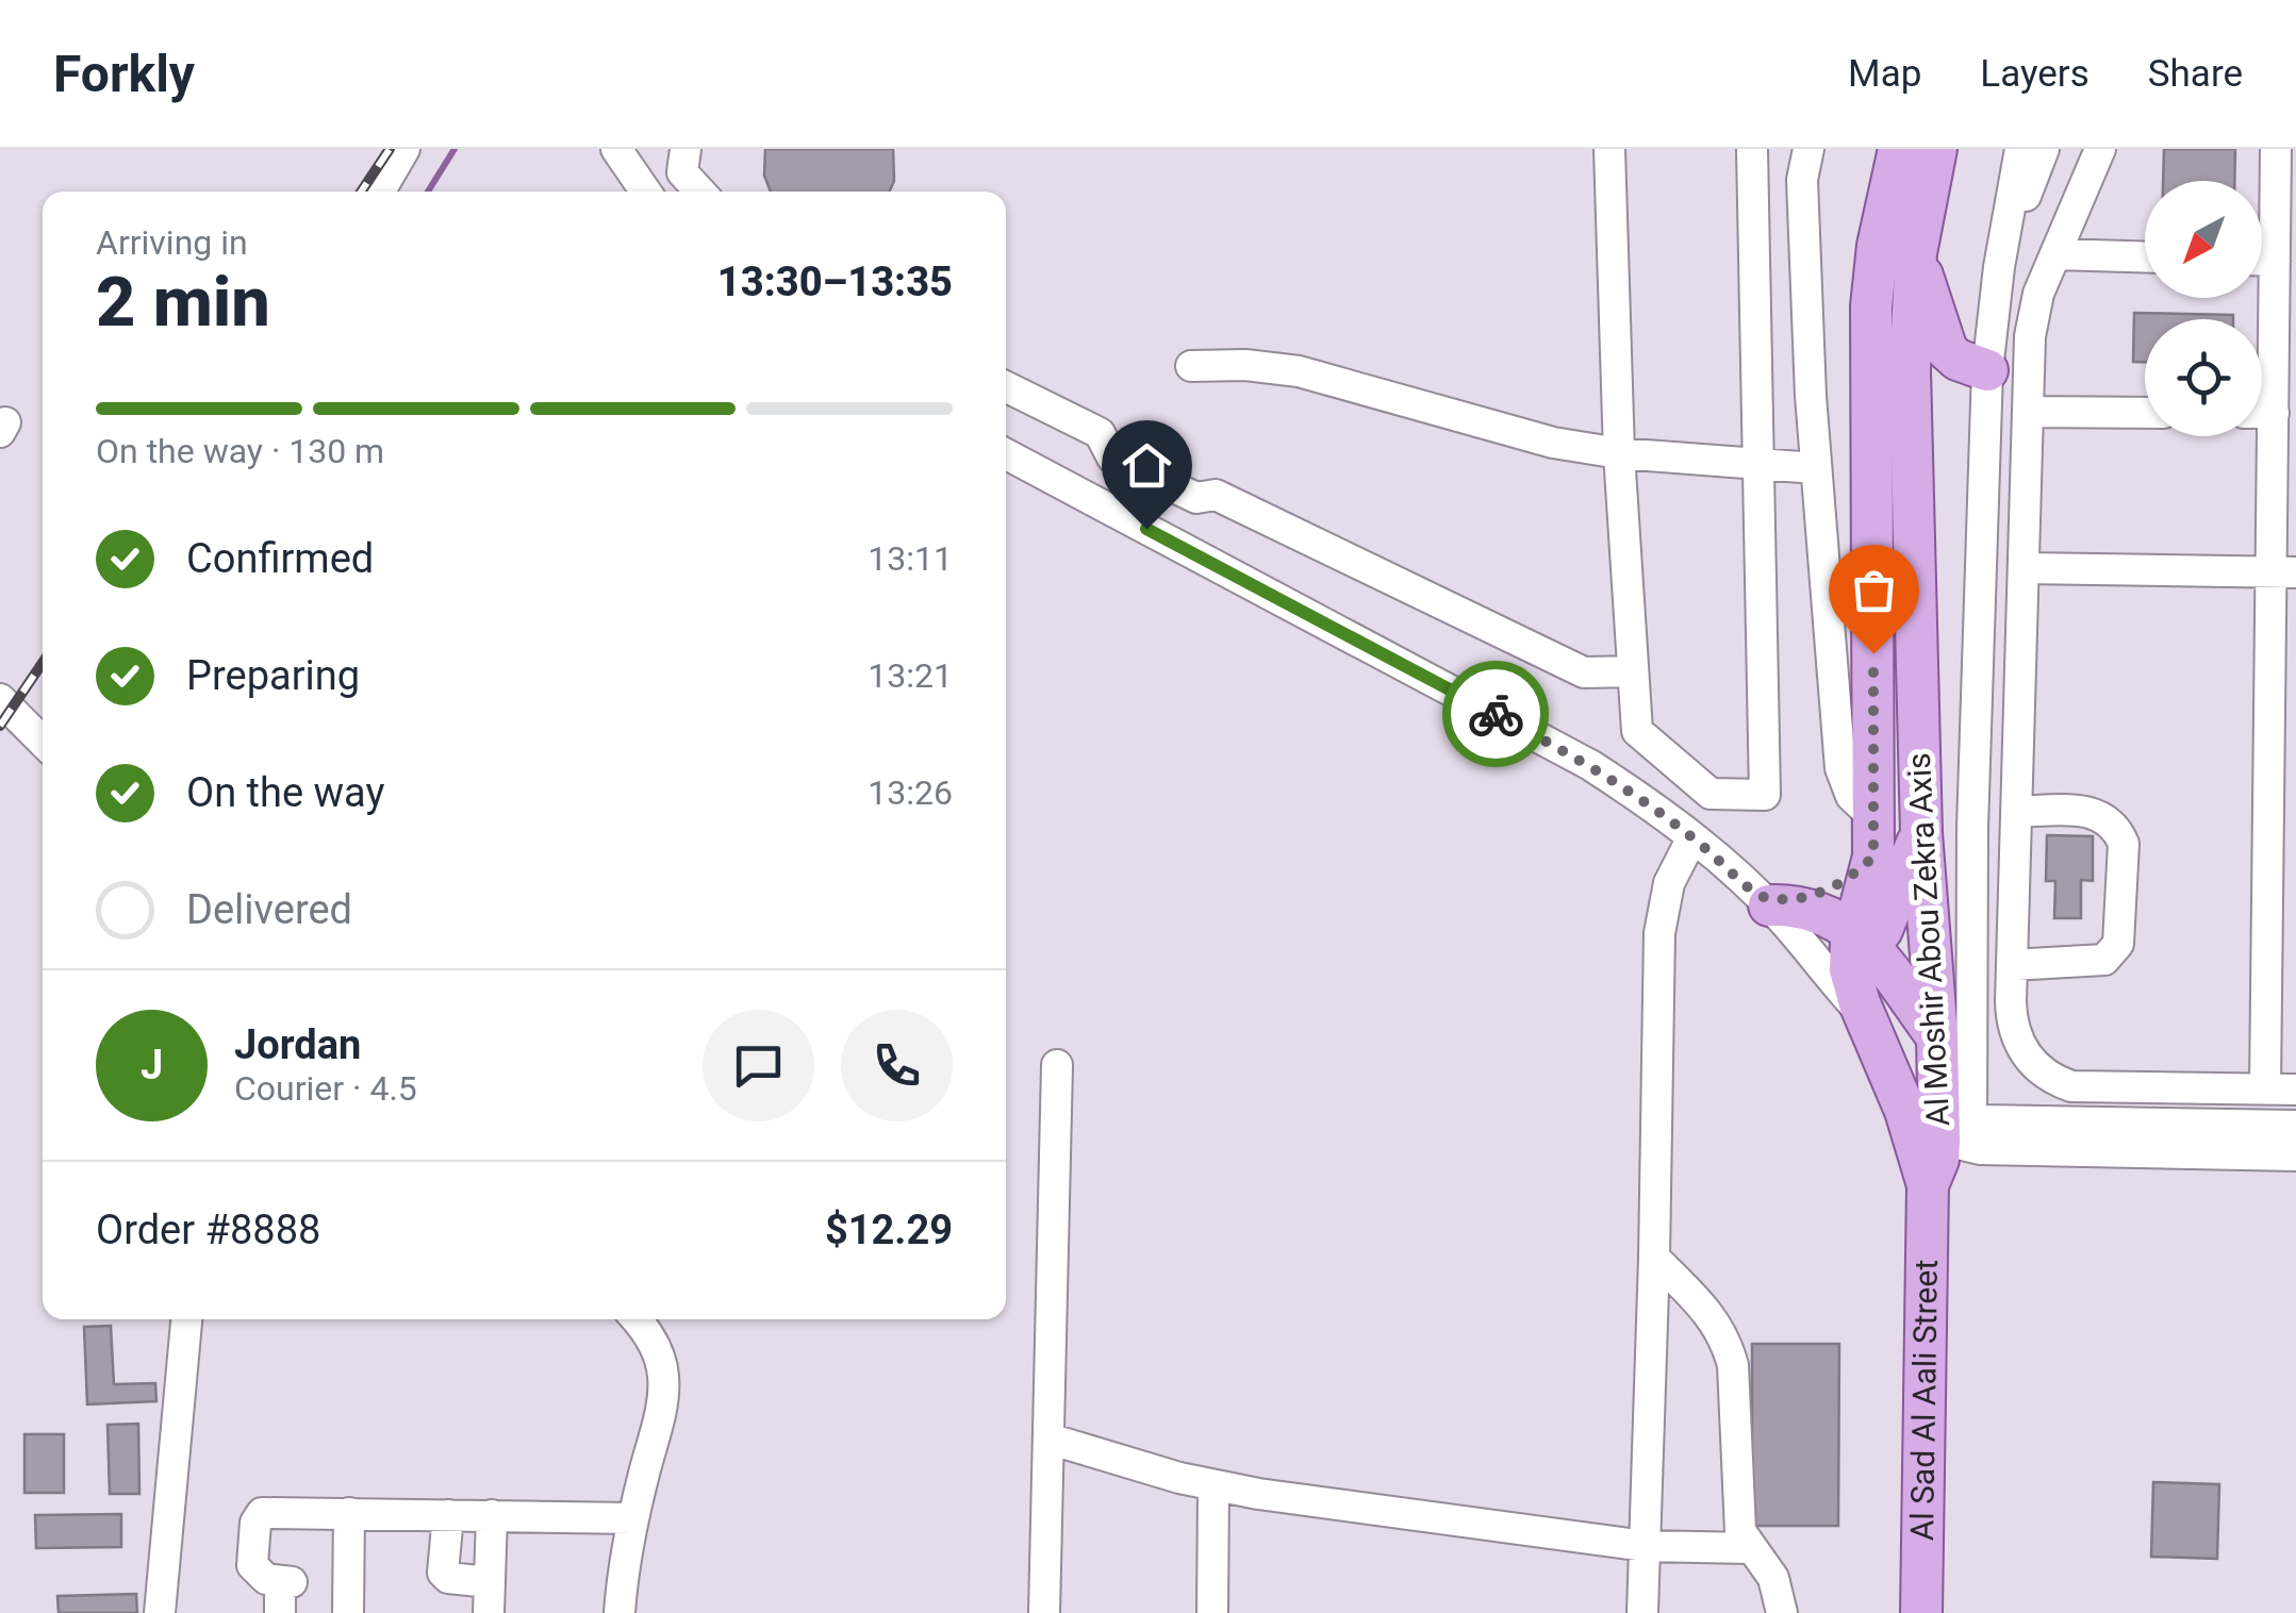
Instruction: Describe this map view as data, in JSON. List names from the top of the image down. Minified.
{"streets":{"main road":["Al Moshir Abou Zekra Axis","Al Sad Al Aali Street"]},"crossings":[["Al Moshir Abou Zekra Axis","Al Sad Al Aali Street"]],"north":"bottom left","page":{"header":"Forkly","nav":["Map","Layers","Share"],"heading":["2 min","Arriving in","13:30–13:35"],"panel":["Jordan","Courier · 4.5","Order #8888","$12.29"],"bar":"On the way · 130 m","list":[["Confirmed","13:11"],["Preparing","13:21"],["On the way","13:26"],"Delivered"],"round":"J"}}
